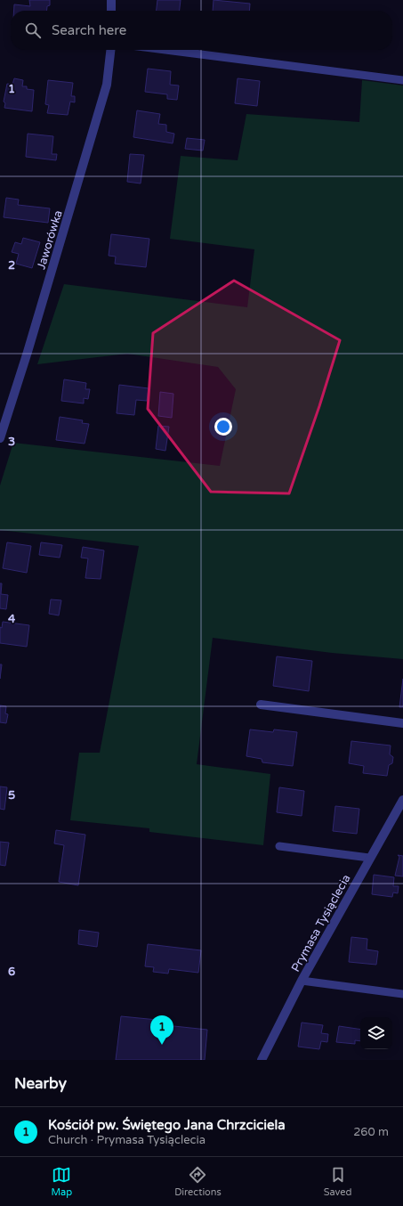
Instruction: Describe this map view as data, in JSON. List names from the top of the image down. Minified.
{"streets":{"street":["Jaworówka","Prymasa Tysiąclecia"]},"page":{"search":"Search here","pins":"1","heading":"Nearby","list":[{"mark":"1","name":"Kościół pw. Świętego Jana Chrzciciela","note":"Church · Prymasa Tysiąclecia","value":"260 m"}],"nav":["Map","Directions","Saved"]},"grid":{"rows":["1","2","3","4","5","6"]}}
